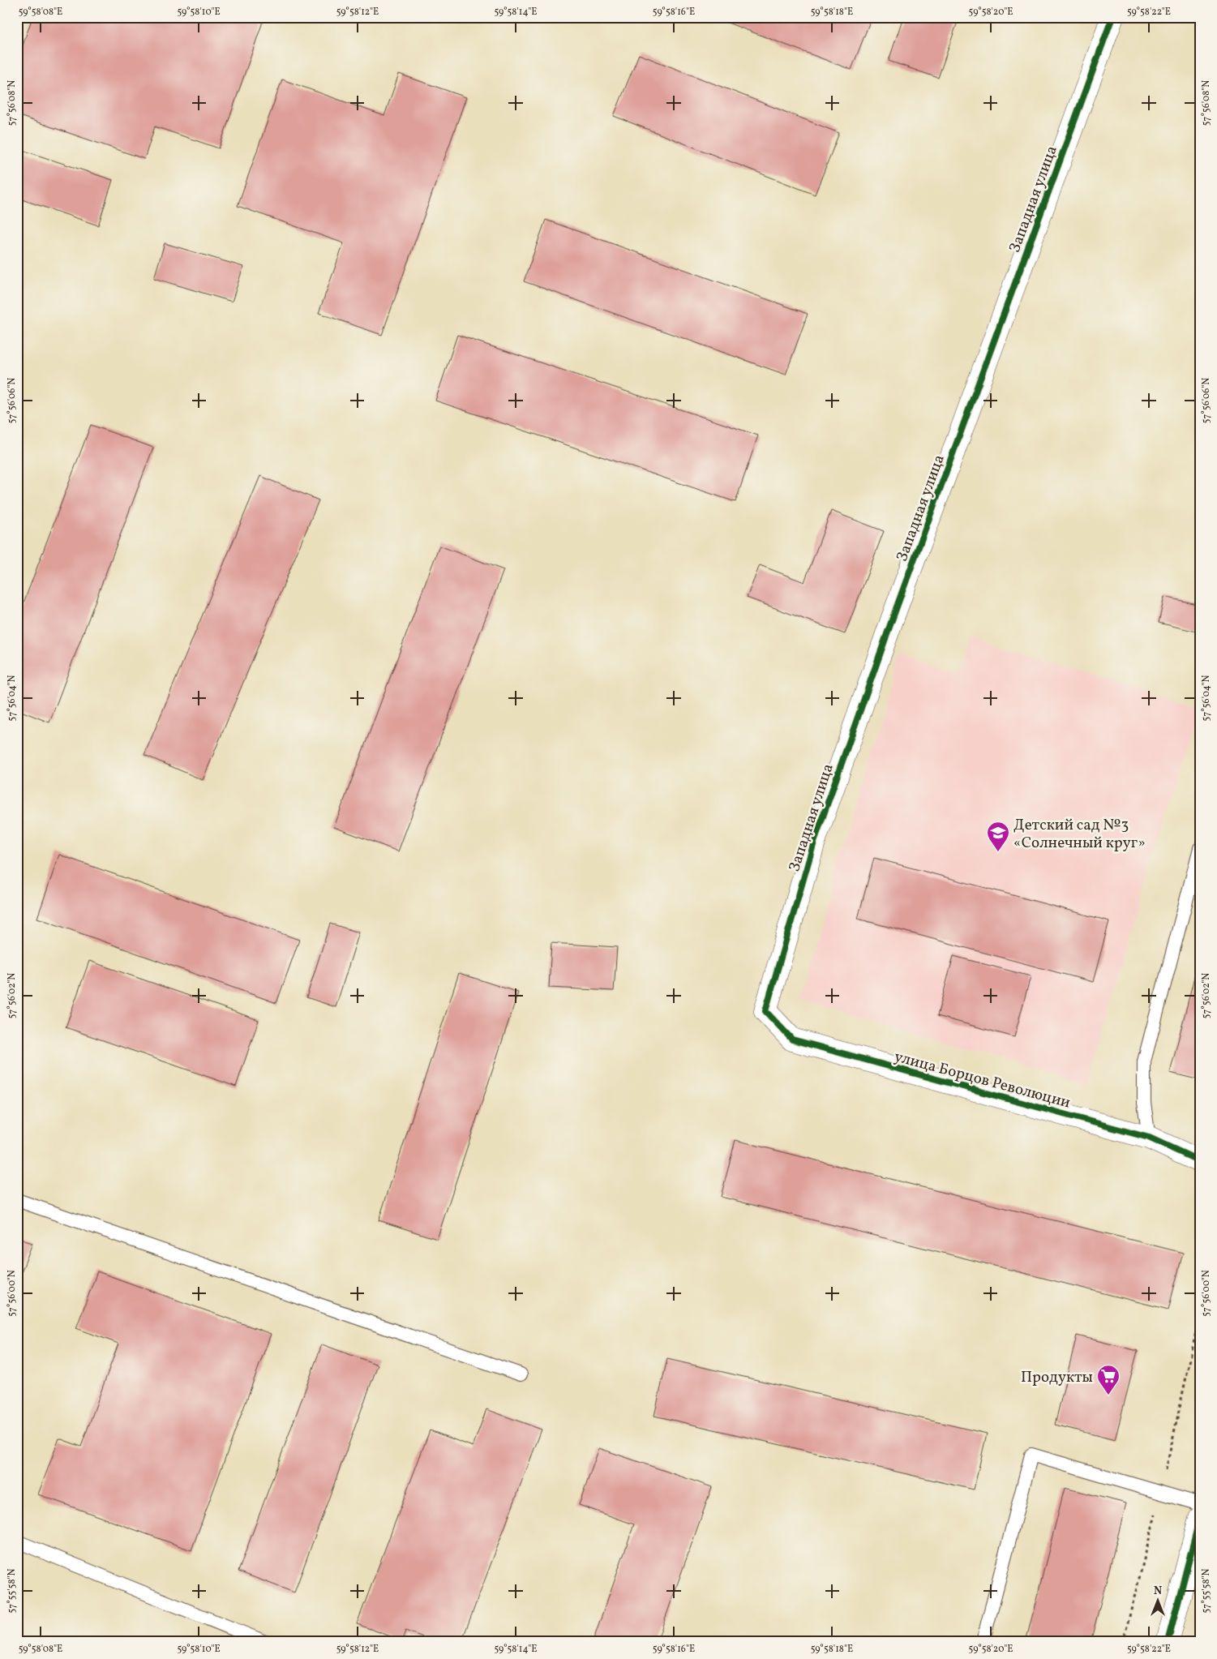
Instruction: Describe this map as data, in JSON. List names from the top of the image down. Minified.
{"streets":{"street":["Западная улица","улица Борцов Революции"]},"crossings":[["Западная улица","улица Борцов Революции"]],"places":{"school or university":["Детский сад №3 «Солнечный круг»"],"supermarket":["Продукты"]},"north":"top","coordinates":["59°58'08\"E","59°58'10\"E","59°58'12\"E","59°58'14\"E","59°58'16\"E","59°58'18\"E","59°58'20\"E","59°58'22\"E","57°56'08\"N","57°56'06\"N","57°56'04\"N","57°56'02\"N","57°56'00\"N","57°55'58\"N"]}
